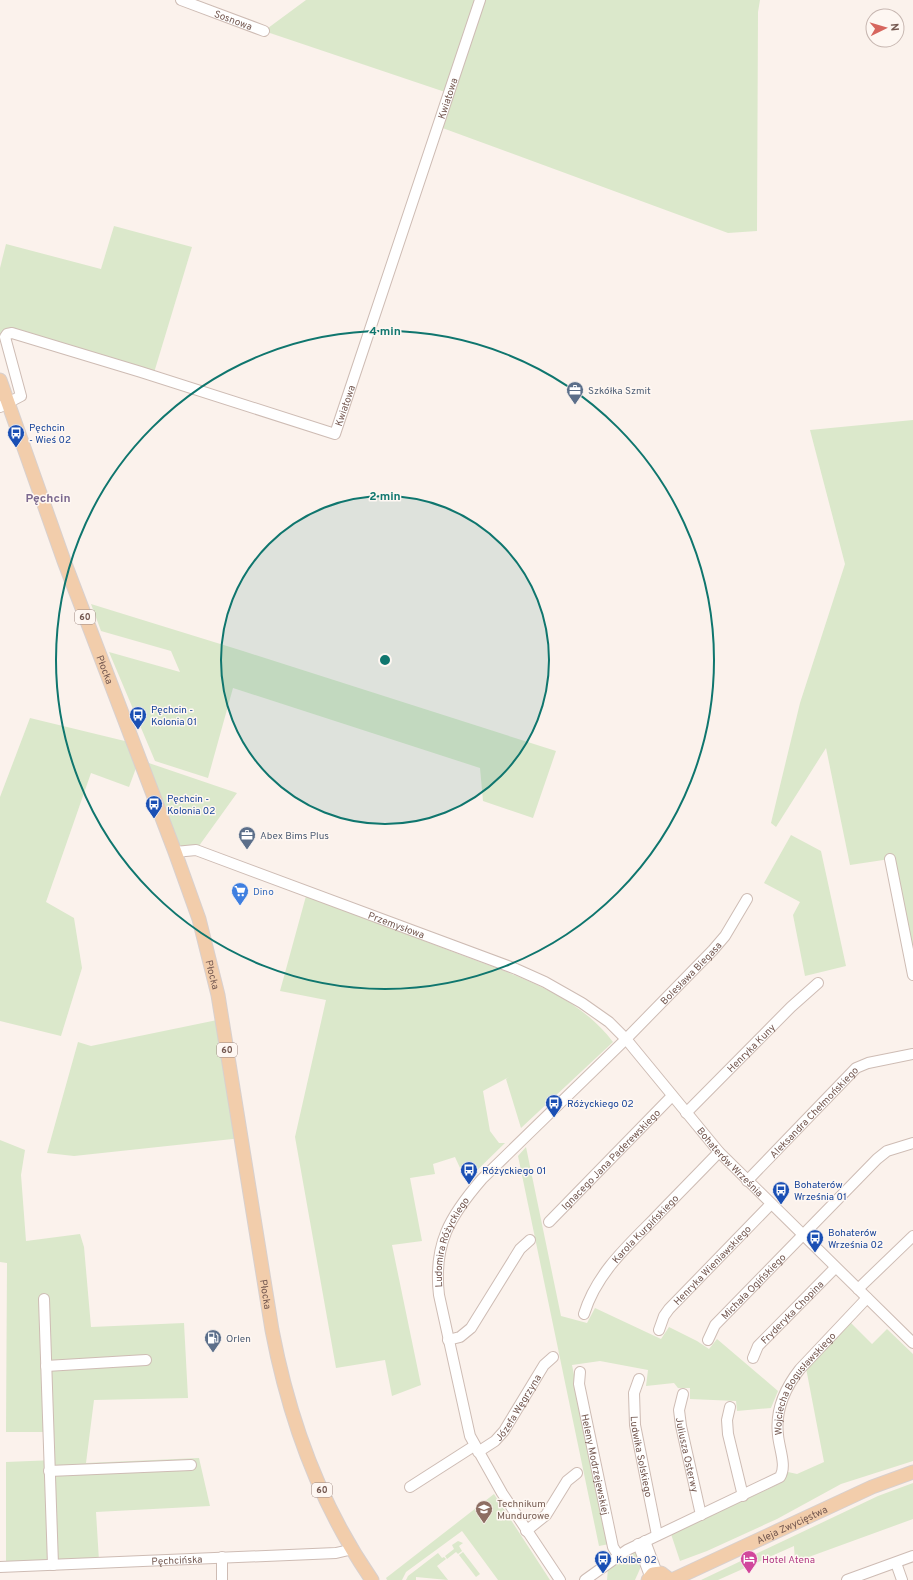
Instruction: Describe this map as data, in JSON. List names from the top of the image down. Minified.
{"streets":{"main road":["60","Płocka","Aleja Zwycięstwa"],"street":["Sosnowa","Kwiatowa","Przemysłowa","Bolesława Biegasa","Henryka Kuny","Aleksandra Chełmońskiego","Ignacego Jana Paderewskiego","Bohaterów Września","Karola Kurpińskiego","Ludomira Różyckiego","Henryka Wieniawskiego","Michała Ogińskiego","Fryderyka Chopina","Wojciecha Bogusławskiego","Józefa Węgrzyna","Juliusza Osterwy","Ludwika Solskiego","Heleny Modrzejewskiej","Pęchcińska"]},"crossings":[["Kwiatowa","Płocka"],["Płocka","Przemysłowa"],["Płocka","Pęchcińska"],["Przemysłowa","Bolesława Biegasa"],["Przemysłowa","Bohaterów Września"],["Przemysłowa","Ludomira Różyckiego"],["Bolesława Biegasa","Bohaterów Września"],["Bolesława Biegasa","Ludomira Różyckiego"],["Henryka Kuny","Bohaterów Września"],["Aleksandra Chełmońskiego","Bohaterów Września"],["Ignacego Jana Paderewskiego","Bohaterów Września"],["Bohaterów Września","Karola Kurpińskiego"],["Bohaterów Września","Ludomira Różyckiego"],["Bohaterów Września","Henryka Wieniawskiego"],["Bohaterów Września","Michała Ogińskiego"],["Bohaterów Września","Fryderyka Chopina"],["Bohaterów Września","Wojciecha Bogusławskiego"],["Ludomira Różyckiego","Józefa Węgrzyna"],["Wojciecha Bogusławskiego","Juliusza Osterwy"],["Wojciecha Bogusławskiego","Ludwika Solskiego"],["Wojciecha Bogusławskiego","Heleny Modrzejewskiej"]],"districts":["Pęchcin"],"places":{"office":["Szkółka Szmit","Abex Bims Plus"],"bus stop":["Pęchcin - Wieś 02","Pęchcin - Kolonia 01","Pęchcin - Kolonia 02","Różyckiego 02","Różyckiego 01","Bohaterów Września 01","Bohaterów Września 02","Kolbe 02"],"supermarket":["Dino"],"fuel station":["Orlen"],"school or university":["Technikum Mundurowe"],"hotel":["Hotel Atena"]},"north":"right","rings":["4 min","2 min"]}
